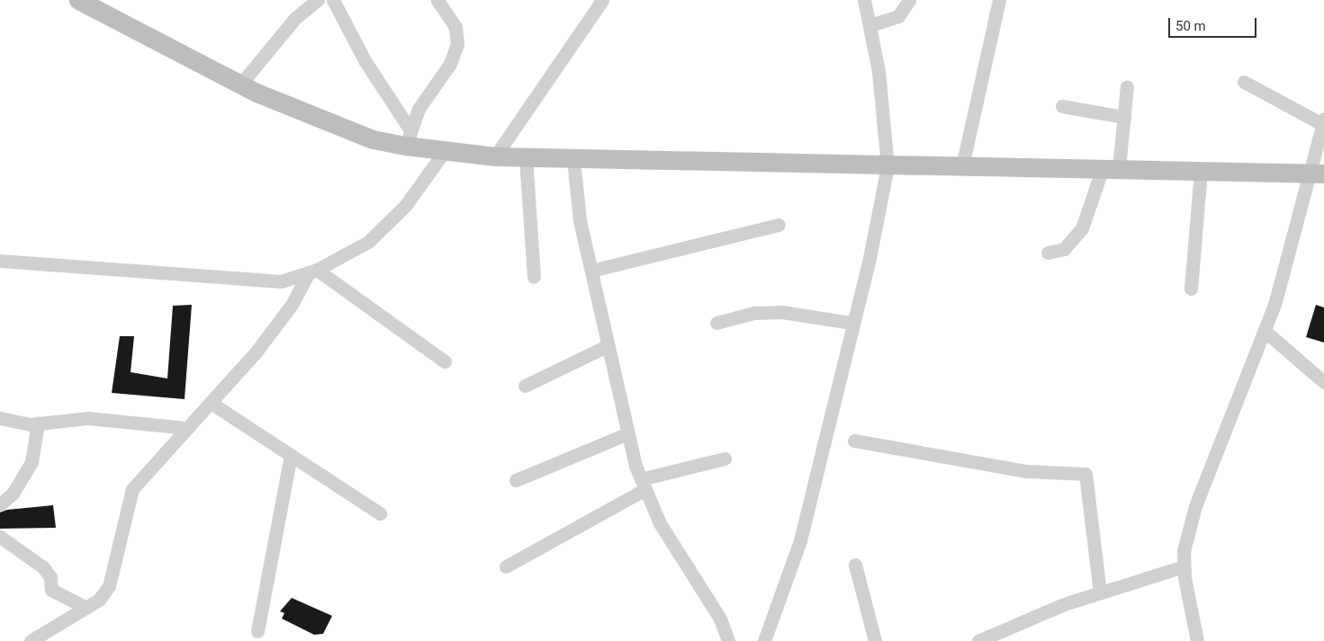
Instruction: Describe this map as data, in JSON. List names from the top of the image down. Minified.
{"scale_bar":"50 m"}
